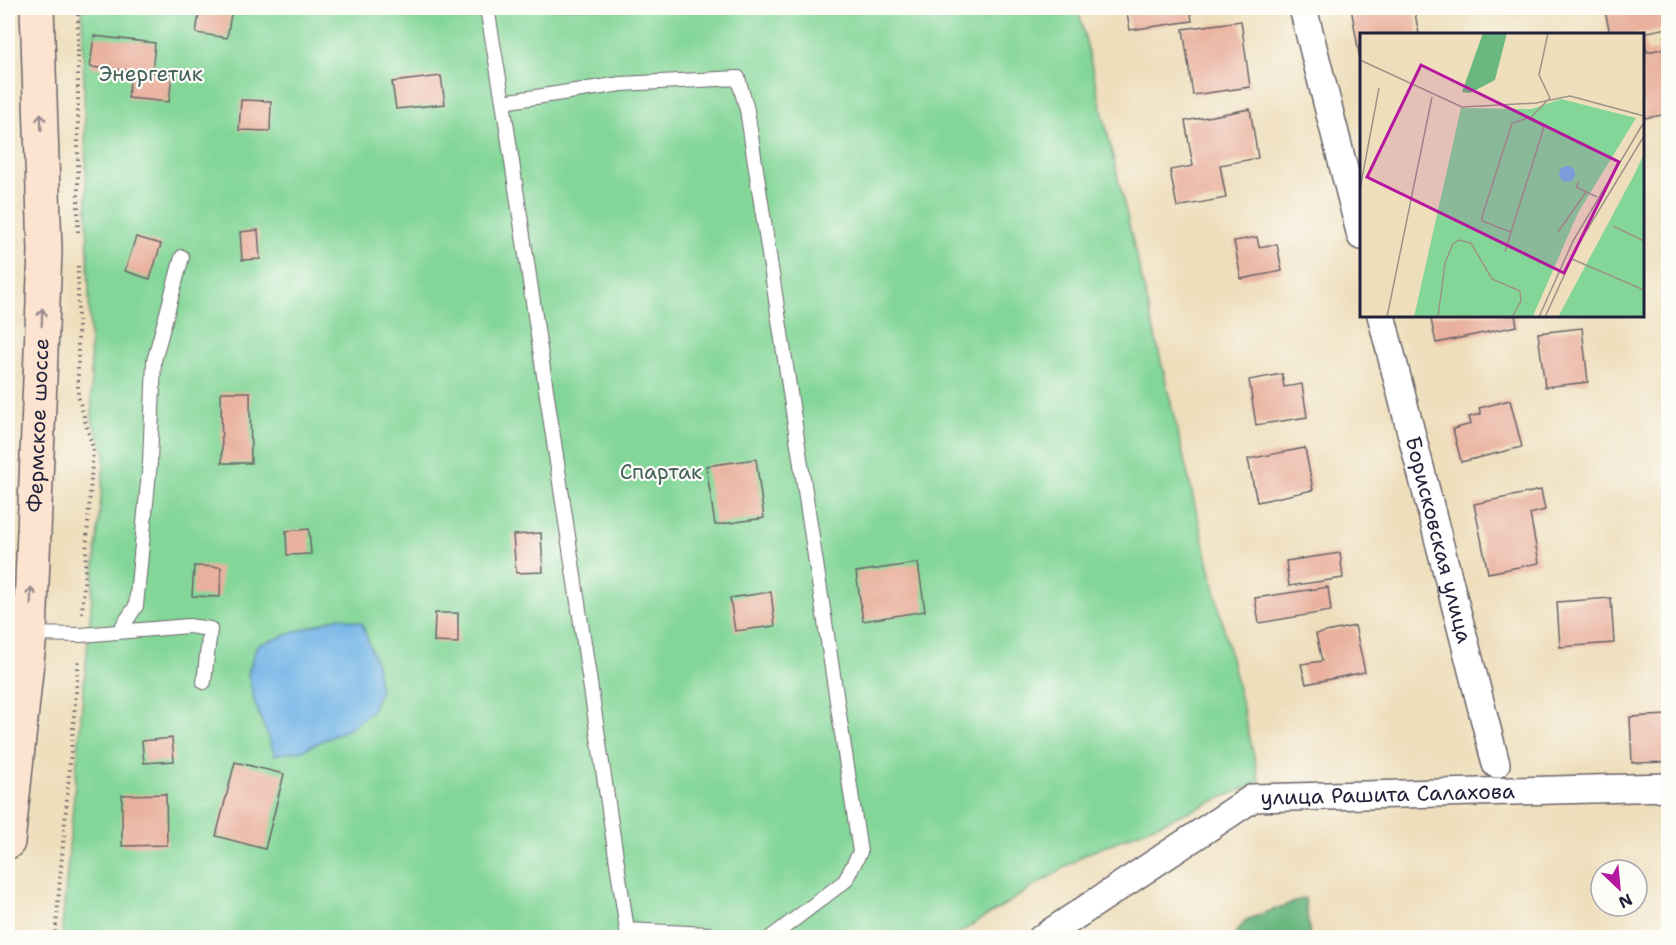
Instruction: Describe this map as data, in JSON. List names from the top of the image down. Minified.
{"streets":{"main road":["Фермское шоссе"],"street":["Борисковская улица","улица Рашита Салахова"]},"one_way":["Фермское шоссе"],"parks":["Энергетик","Спартак"],"north":"bottom right"}
